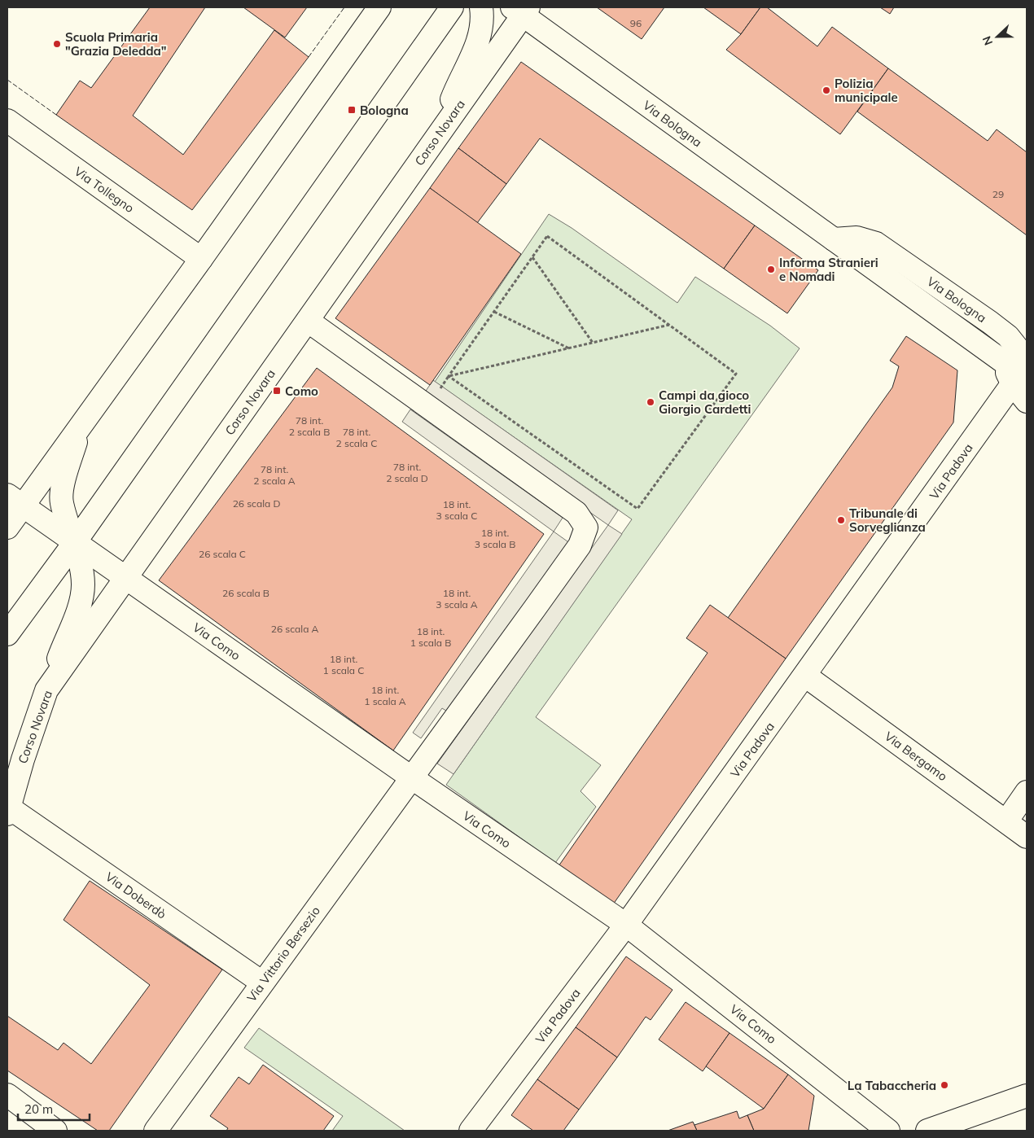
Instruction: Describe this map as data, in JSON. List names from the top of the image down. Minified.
{"streets":{"street":["Via Bologna","Corso Novara","Via Tollegno","Via Padova","Via Como","Via Bergamo","Via Doberdò","Via Vittorio Bersezio"]},"crossings":[["Via Bologna","Corso Novara"],["Via Bologna","Via Padova"],["Corso Novara","Via Como"],["Corso Novara","Via Doberdò"],["Corso Novara","Via Vittorio Bersezio"],["Via Padova","Via Como"],["Via Padova","Via Bergamo"],["Via Como","Via Vittorio Bersezio"],["Via Doberdò","Via Vittorio Bersezio"]],"places":{"other":["Scuola Primaria \"Grazia Deledda\"","Polizia municipale","Informa Stranieri e Nomadi","Campi da gioco Giorgio Cardetti","Tribunale di Sorveglianza","La Tabaccheria"],"transit":["Bologna","Como"]},"house_numbers":["96","29","78 int. 2 scala B","78 int. 2 scala C","78 int. 2 scala D","78 int. 2 scala A","26 scala D","18 int. 3 scala C","18 int. 3 scala B","26 scala C","26 scala B","18 int. 3 scala A","26 scala A","18 int. 1 scala B","18 int. 1 scala C","18 int. 1 scala A"],"scale_bar":"20 m","north":"left"}
